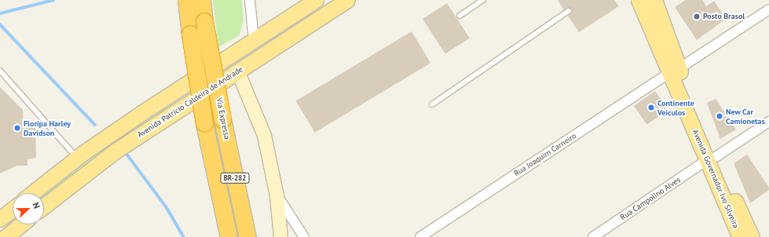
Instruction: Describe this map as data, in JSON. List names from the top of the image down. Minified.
{"streets":{"highway":["Via Expressa","BR-282"],"main road":["Avenida Patrício Caldeira de Andrade","Avenida Governador Ivo Silveira"],"street":["Rua Joaquim Carneiro","Rua Campolino Alves"]},"crossings":[["Rua Joaquim Carneiro","Avenida Governador Ivo Silveira"],["Avenida Governador Ivo Silveira","Rua Campolino Alves"]],"places":["Posto Brasol","Continente Veículos","New Car Camionetas","Floripa Harley Davidson"],"north":"right"}
